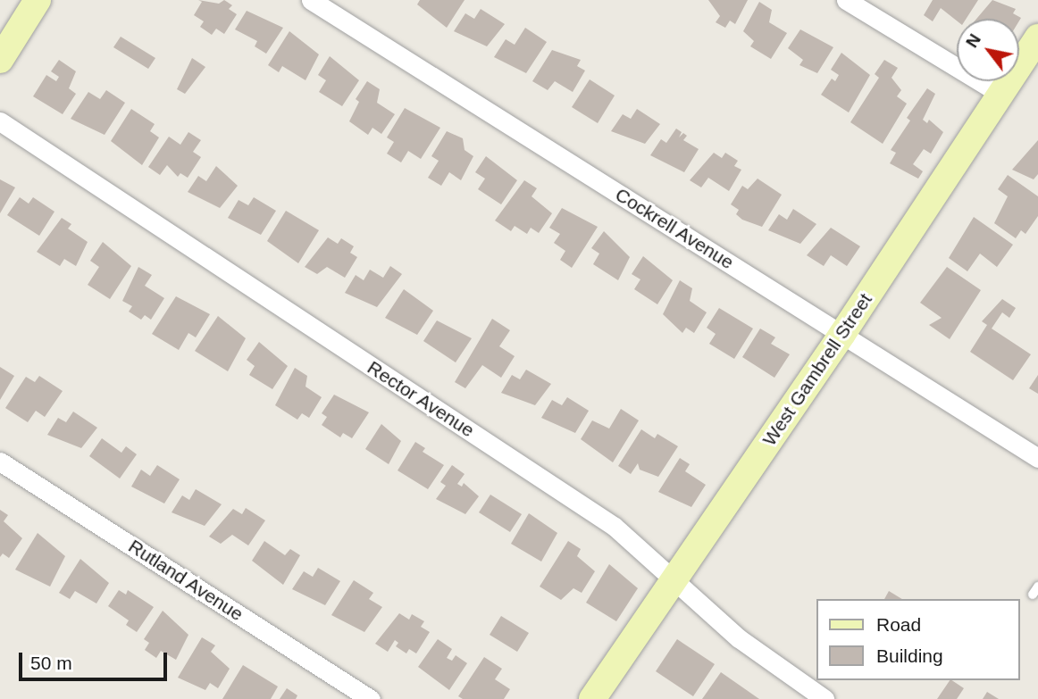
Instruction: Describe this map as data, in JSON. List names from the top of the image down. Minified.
{"streets":{"street":["Cockrell Avenue","West Gambrell Street","Rector Avenue","Rutland Avenue"]},"crossings":[["Cockrell Avenue","West Gambrell Street"],["West Gambrell Street","Rector Avenue"]],"legend":["Road","Building"],"scale_bar":"50 m","north":"top left"}
